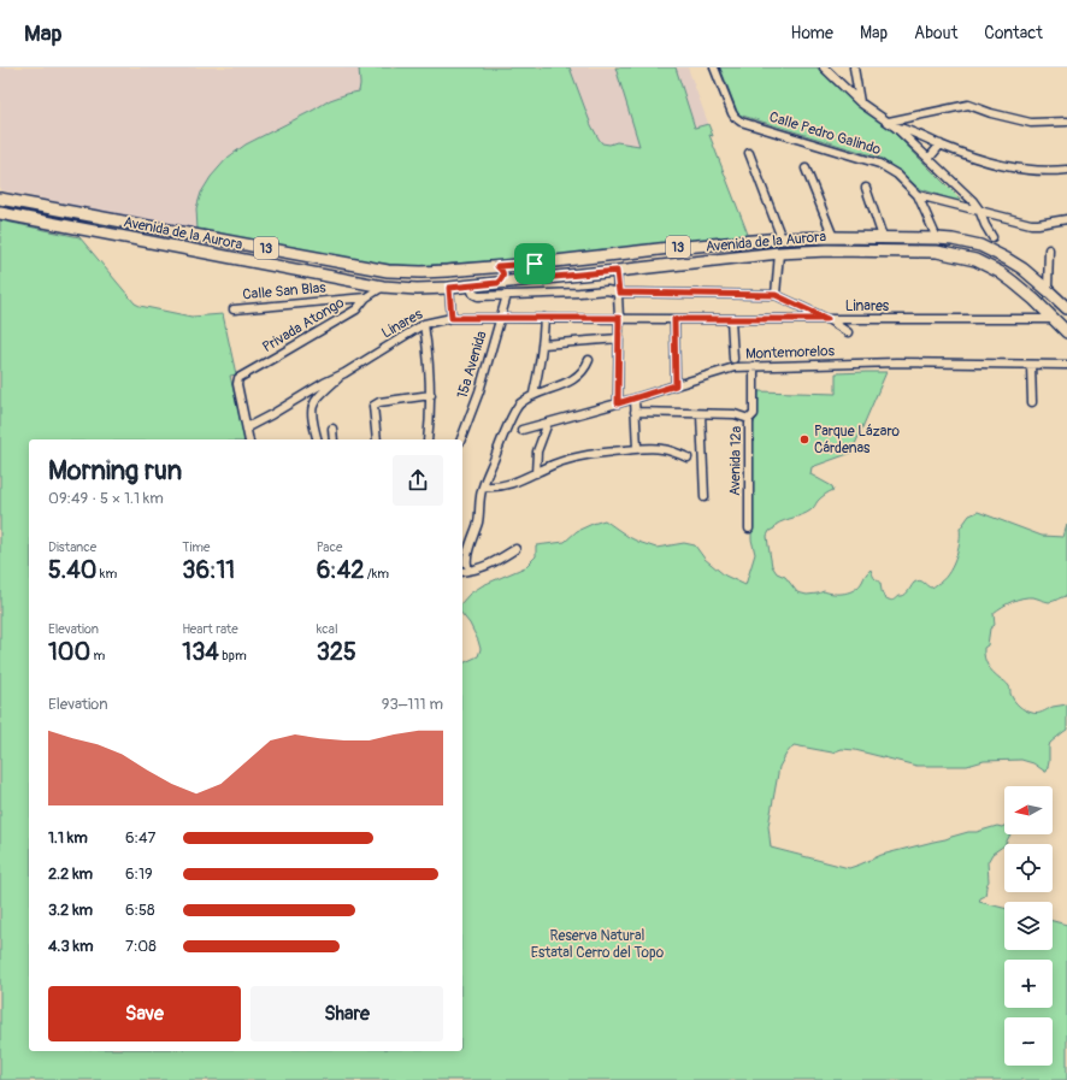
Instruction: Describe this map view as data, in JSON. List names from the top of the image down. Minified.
{"streets":{"main road":["Avenida de la Aurora","13"],"street":["Calle Pedro Galindo","Calle San Blas","Linares","Privada Atongo","Montemorelos","15a Avenida","Avenida 12a"]},"crossings":[["Avenida de la Aurora","13"],["Avenida de la Aurora","Linares"],["Avenida de la Aurora","Privada Atongo"],["13","Linares"],["Calle San Blas","Privada Atongo"],["Linares","Privada Atongo"],["Linares","15a Avenida"],["Montemorelos","Avenida 12a"]],"parks":["Reserva Natural Estatal Cerro del Topo"],"places":["Parque Lázaro Cárdenas"],"north":"left","page":{"header":"Map","nav":["Home","Map","About","Contact"],"heading":["Morning run","09:49 · 5 × 1.1 km"],"stats":[["Distance","5.40 km"],["Time","36:11"],["Pace","6:42 /km"],["Elevation","100 m"],["Heart rate","134 bpm"],["kcal","325"]],"chart":["Elevation","93–111 m"],"map_buttons":["+","−"],"list":[{"name":"1.1 km","note":"6:47"},{"name":"2.2 km","note":"6:19"},{"name":"3.2 km","note":"6:58"},{"name":"4.3 km","note":"7:08"}],"buttons":["Save","Share"]}}
